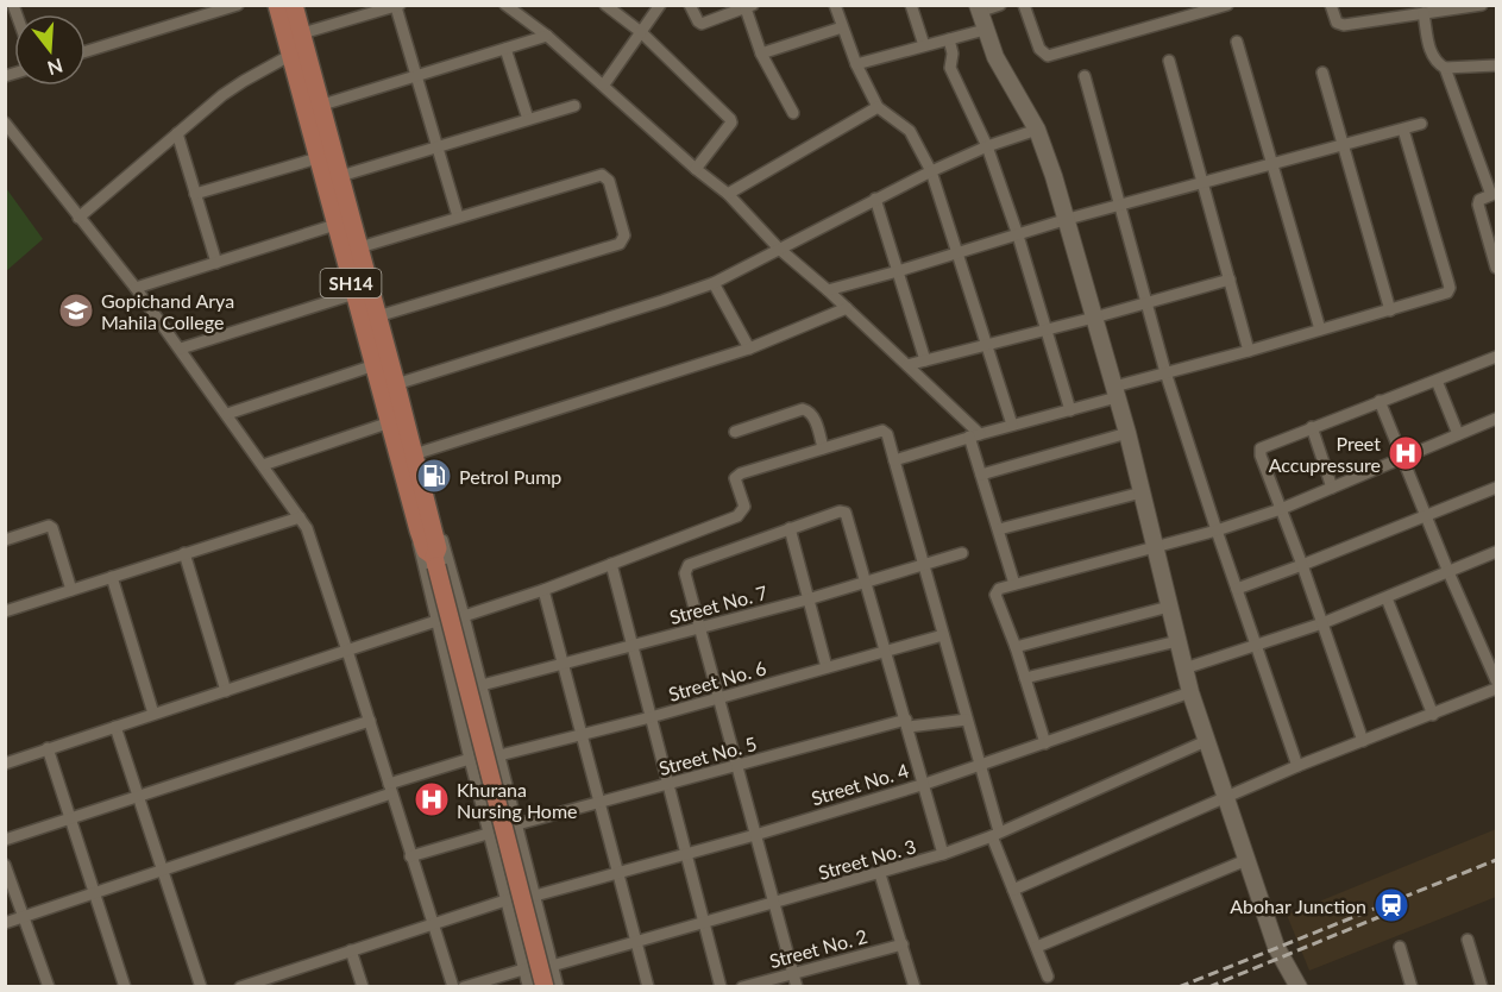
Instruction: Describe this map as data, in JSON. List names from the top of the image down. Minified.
{"streets":{"main road":["SH14"],"street":["Street No. 7","Street No. 6","Street No. 5","Street No. 4","Street No. 3","Street No. 2"]},"places":{"school or university":["Gopichand Arya Mahila College"],"hospital":["Preet Accupressure","Khurana Nursing Home"],"fuel station":["Petrol Pump"],"station":["Abohar Junction"]},"north":"bottom"}
